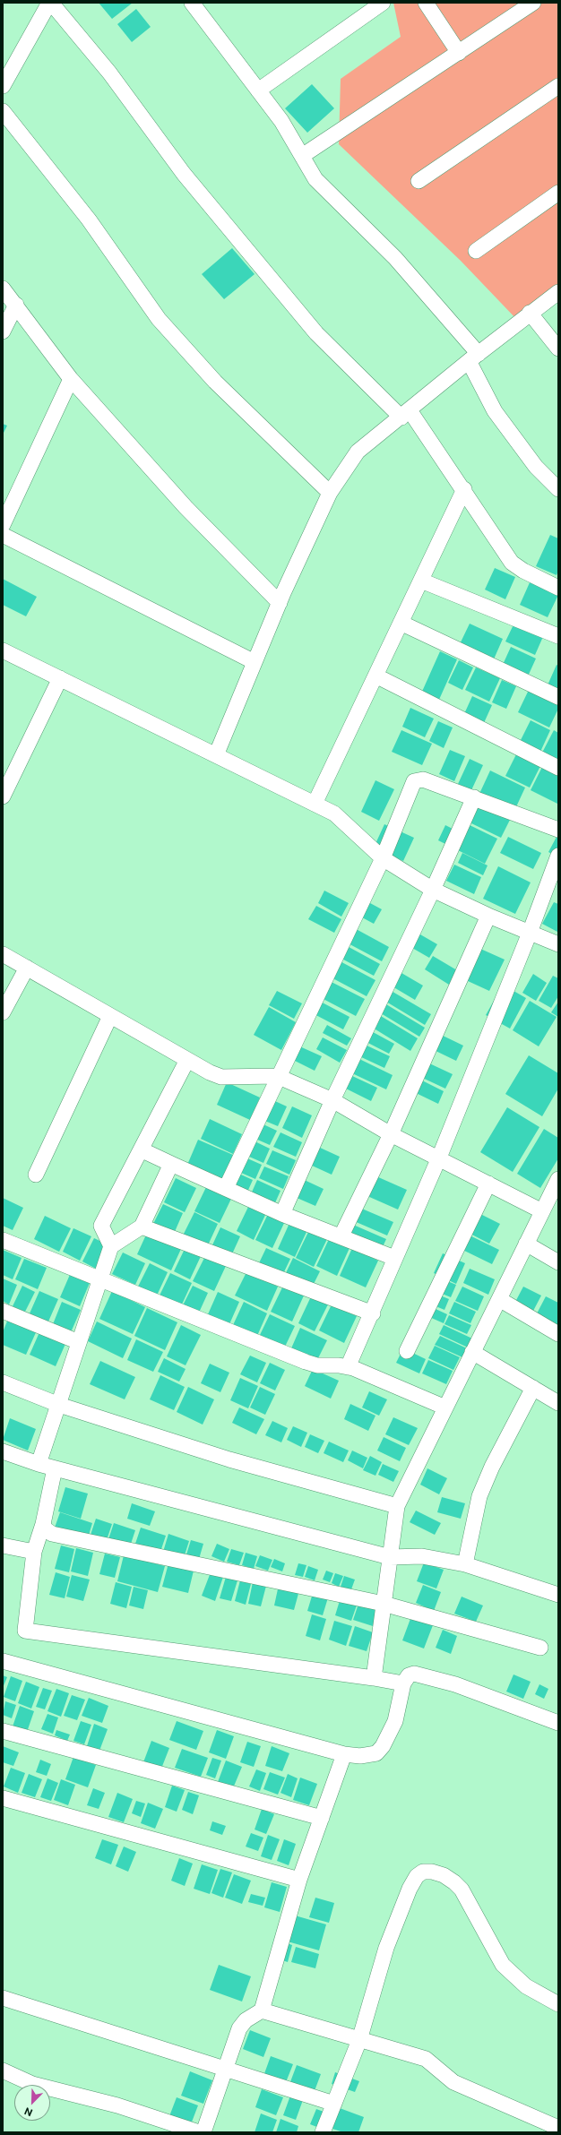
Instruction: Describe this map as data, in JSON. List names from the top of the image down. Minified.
{"north":"bottom left"}
